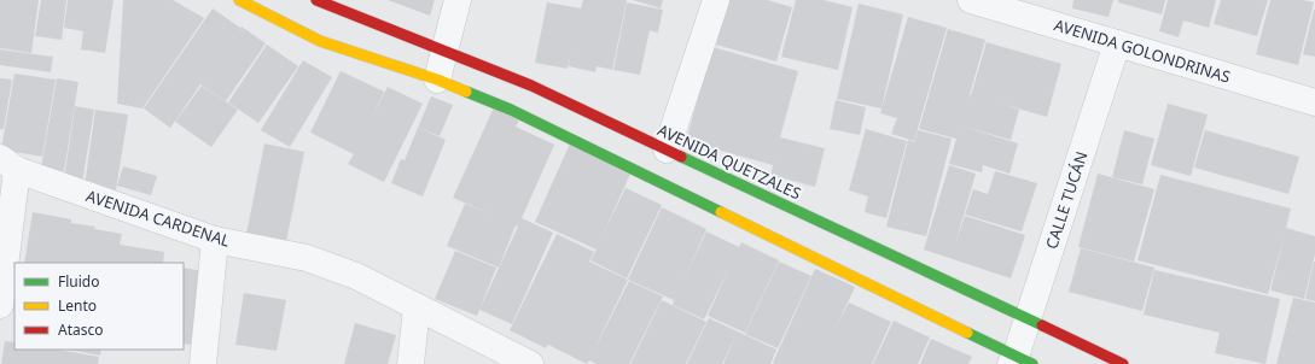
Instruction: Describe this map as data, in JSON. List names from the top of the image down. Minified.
{"streets":{"main road":["AVENIDA QUETZALES"],"street":["AVENIDA GOLONDRINAS","CALLE TUCÁN","AVENIDA CARDENAL"]},"crossings":[["AVENIDA GOLONDRINAS","CALLE TUCÁN"],["AVENIDA QUETZALES","CALLE TUCÁN"]],"legend":["Fluido","Lento","Atasco"]}
